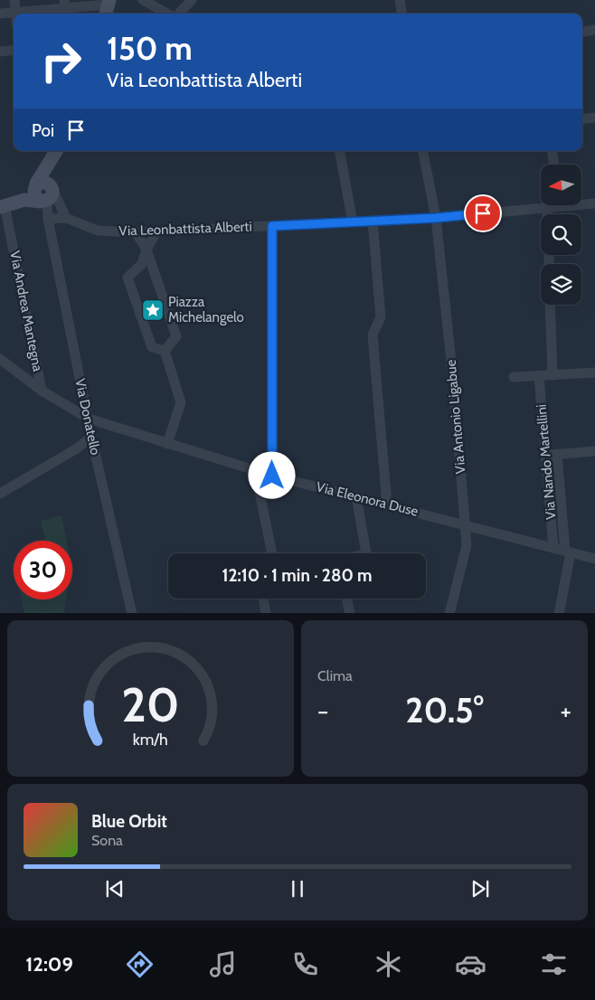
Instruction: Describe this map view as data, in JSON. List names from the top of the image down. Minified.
{"streets":{"street":["Via Leonbattista Alberti","Via Andrea Mantegna","Via Donatello","Via Antonio Ligabue","Via Nando Martellini","Via Eleonora Duse"]},"crossings":[["Via Leonbattista Alberti","Via Donatello"],["Via Leonbattista Alberti","Via Antonio Ligabue"],["Via Andrea Mantegna","Via Eleonora Duse"],["Via Donatello","Via Eleonora Duse"],["Via Antonio Ligabue","Via Eleonora Duse"],["Via Nando Martellini","Via Eleonora Duse"]],"places":{"place":["Piazza Michelangelo"]},"north":"left","page":{"turn":["150 m","Via Leonbattista Alberti"],"then":"Poi","limit":"30","trip":"12:10 · 1 min · 280 m","tile":"Clima","heat":["−","20.5°","+"],"song":["Blue Orbit","Sona"],"tabs":"12:09","gauge":["20","km/h"]}}
